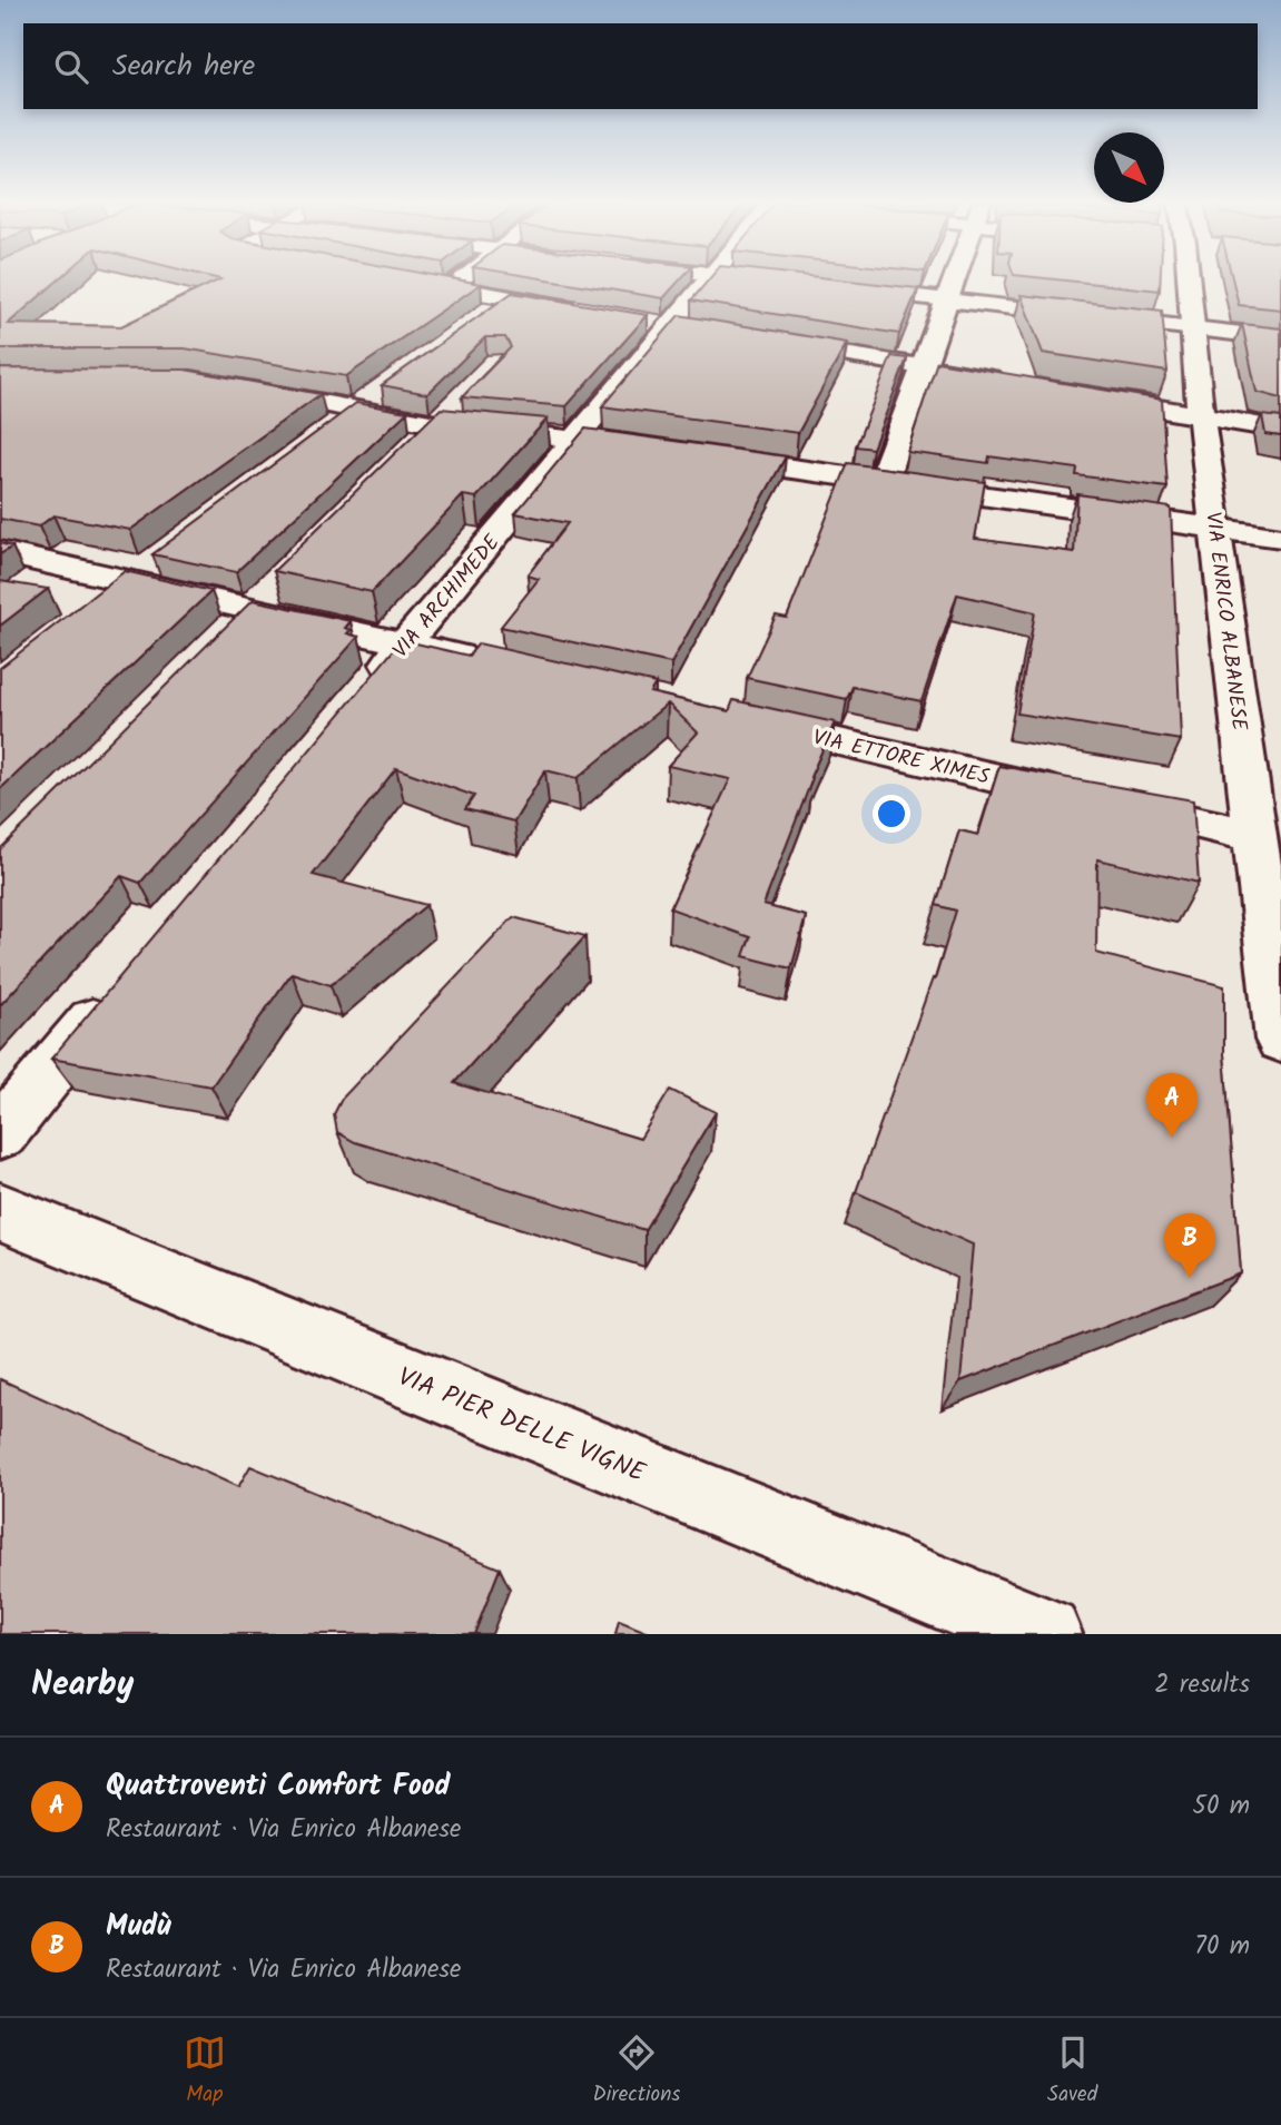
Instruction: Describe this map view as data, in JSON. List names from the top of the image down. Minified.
{"streets":{"street":["VIA ARCHIMEDE","VIA ENRICO ALBANESE","VIA ETTORE XIMES","VIA PIER DELLE VIGNE"]},"crossings":[["VIA ENRICO ALBANESE","VIA ETTORE XIMES"]],"north":"bottom right","page":{"search":"Search here","pins":["A","B"],"heading":["Nearby","2 results"],"list":[{"mark":"A","name":"Quattroventi Comfort Food","note":"Restaurant · Via Enrico Albanese","value":"50 m"},{"mark":"B","name":"Mudù","note":"Restaurant · Via Enrico Albanese","value":"70 m"}],"nav":["Map","Directions","Saved"]}}
